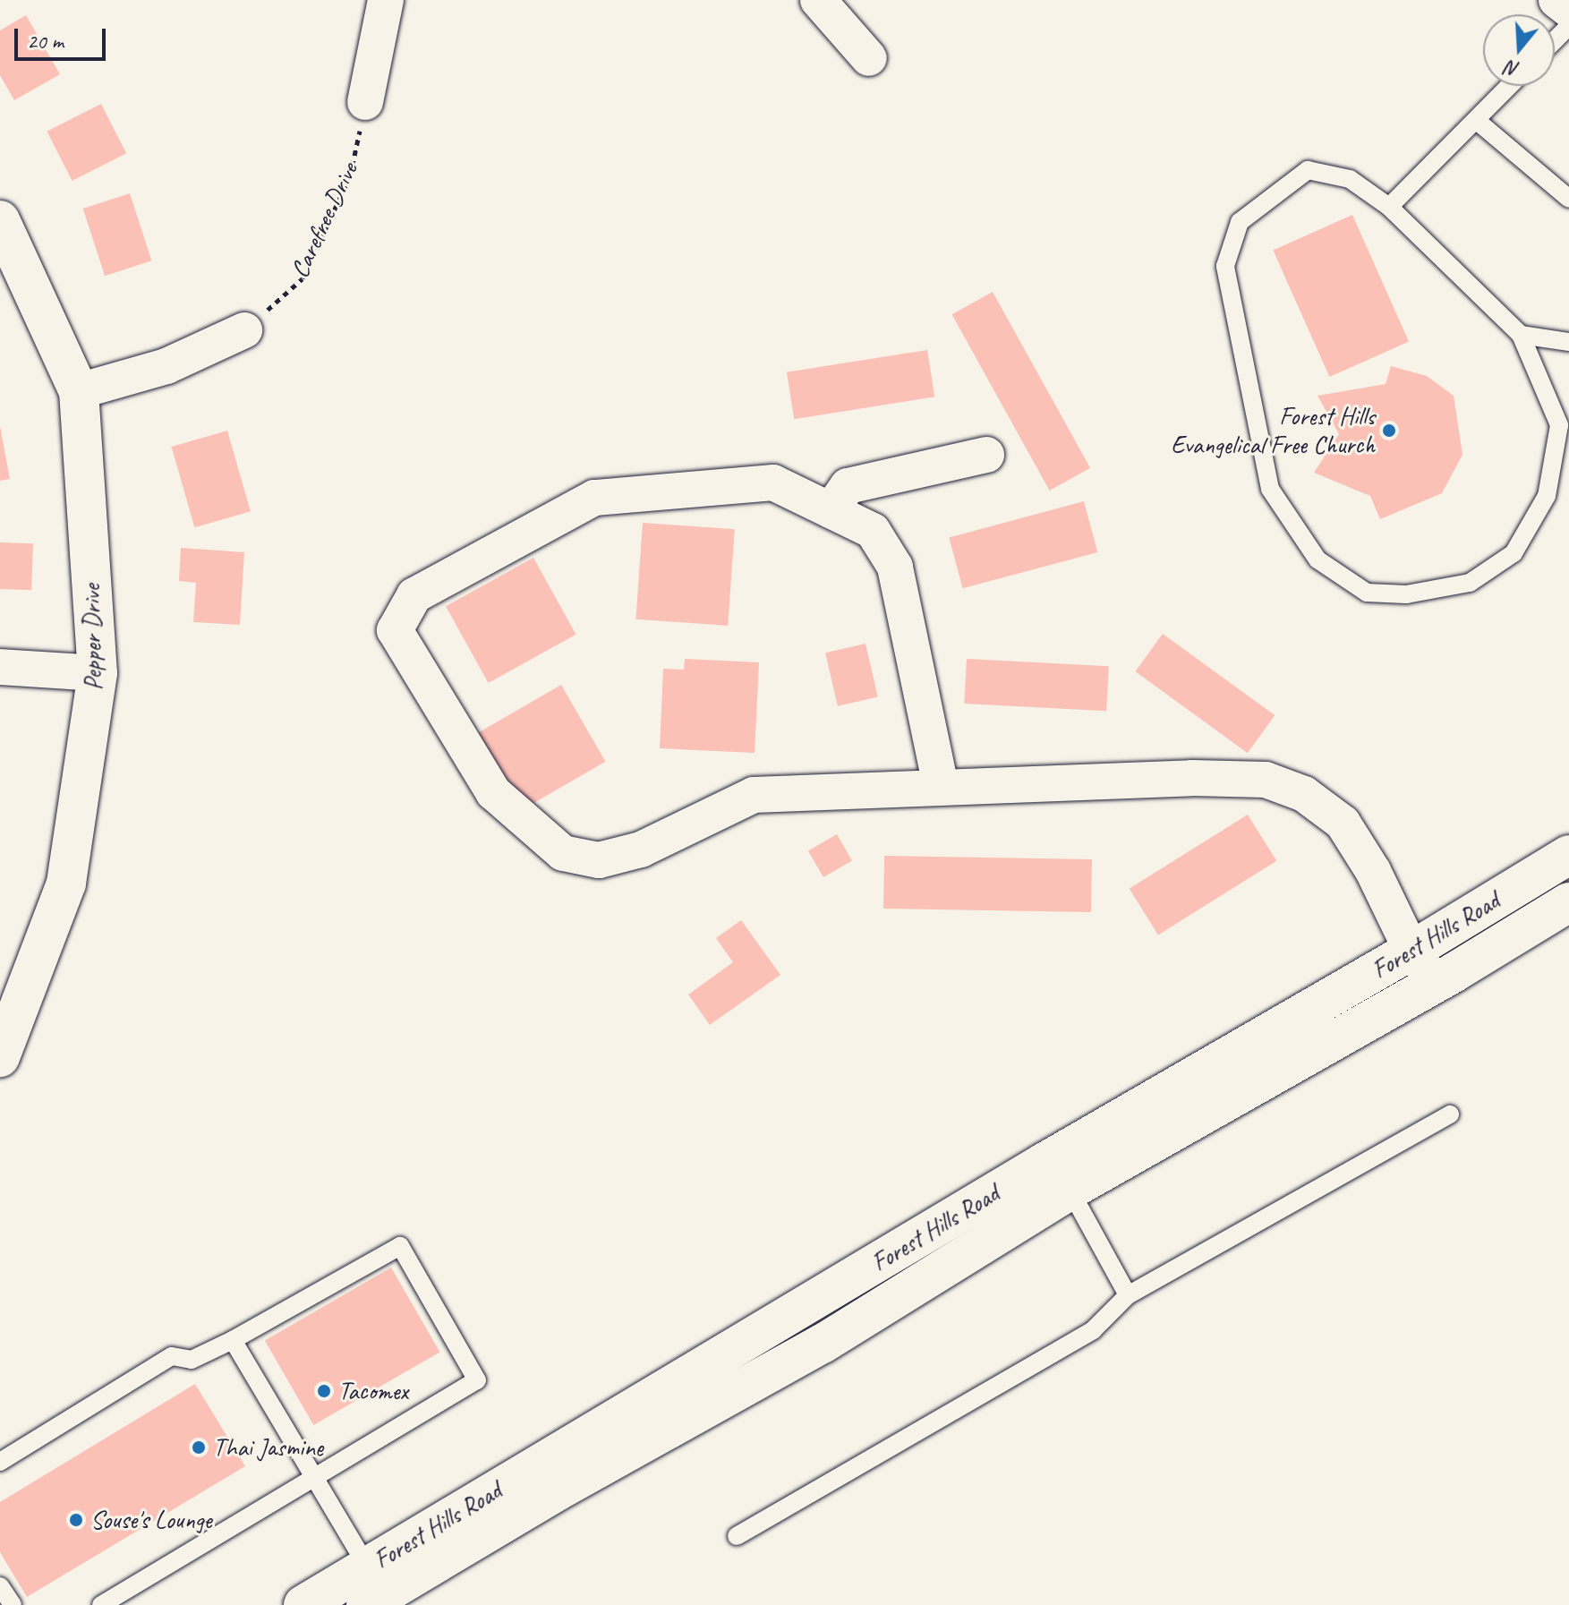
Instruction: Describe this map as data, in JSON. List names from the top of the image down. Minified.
{"streets":{"street":["Pepper Drive","Forest Hills Road"],"path":["Carefree Drive"]},"places":["Forest Hills Evangelical Free Church","Tacomex","Thai Jasmine","Souse's Lounge"],"scale_bar":"20 m","north":"bottom"}
